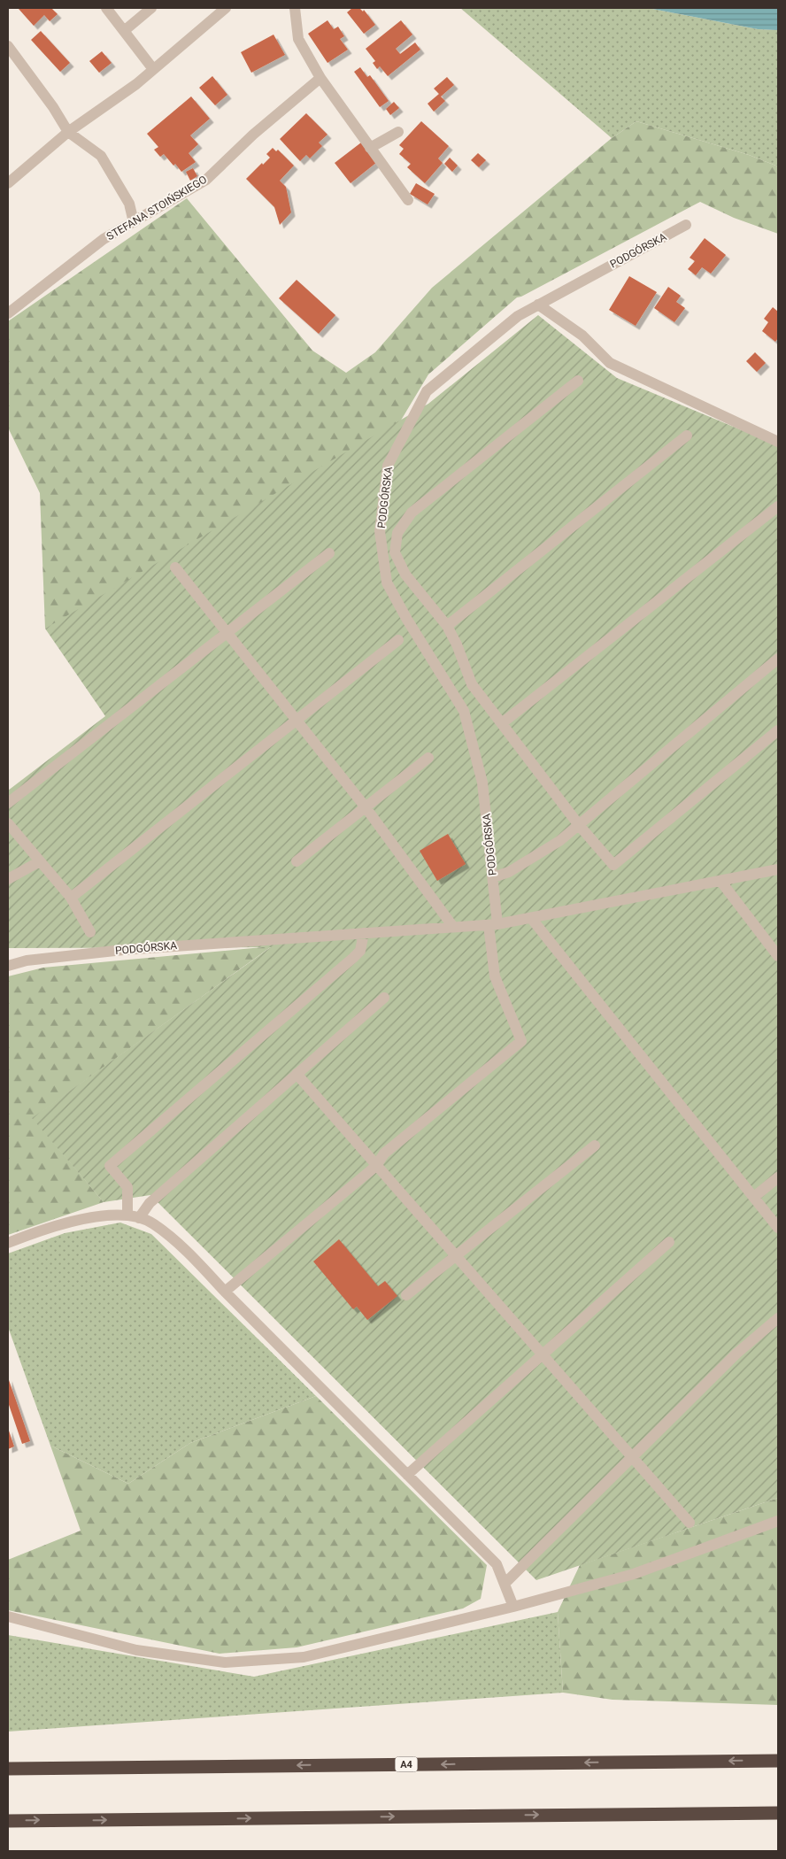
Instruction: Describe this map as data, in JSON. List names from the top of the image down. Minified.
{"streets":{"highway":["A4"],"street":["STEFANA STOIŃSKIEGO","PODGÓRSKA"]}}
